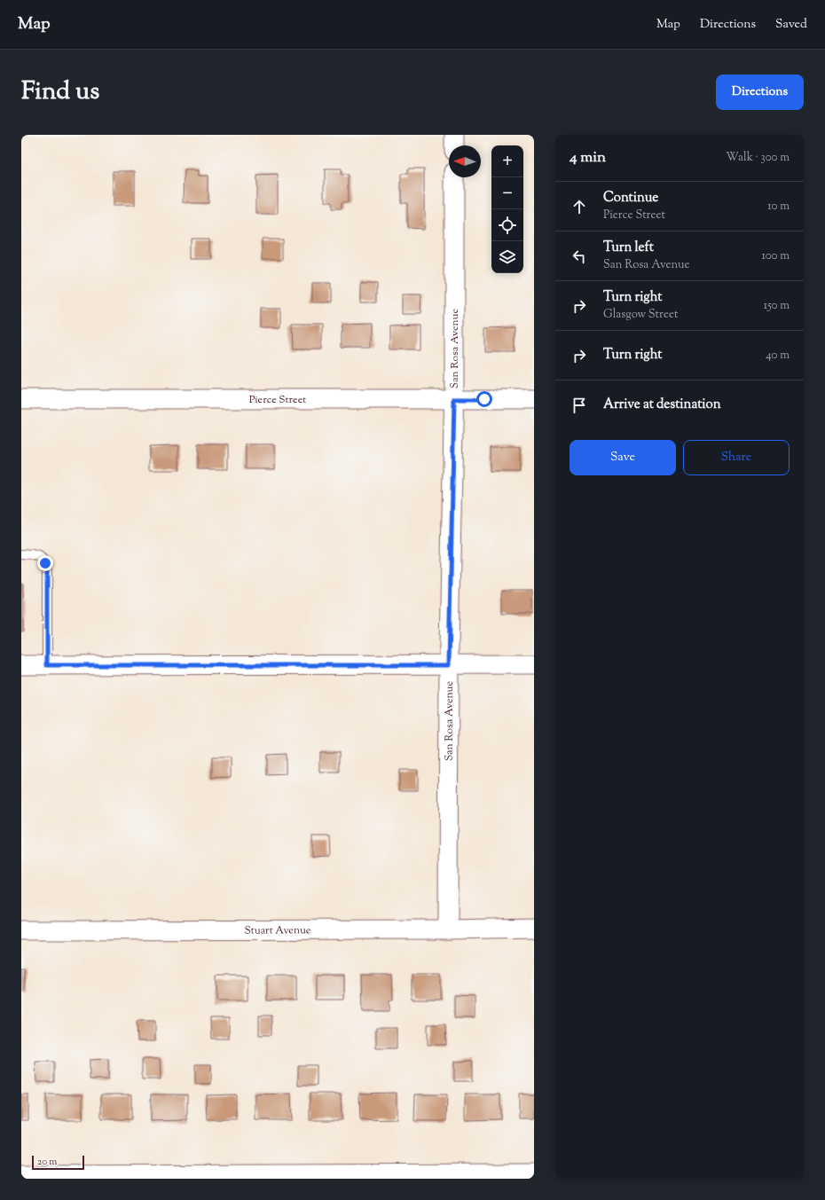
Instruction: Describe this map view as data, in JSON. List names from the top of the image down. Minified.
{"streets":{"street":["San Rosa Avenue","Pierce Street","Stuart Avenue"]},"crossings":[["San Rosa Avenue","Pierce Street"],["San Rosa Avenue","Stuart Avenue"]],"scale_bar":"20 m","north":"left","page":{"header":"Map","nav":["Map","Directions","Saved"],"title":"Find us","buttons":["Directions",["Save","Share"]],"heading":["4 min","Walk · 300 m"],"map_buttons":["+","−"],"list":[["Continue","Pierce Street","10 m"],["Turn left","San Rosa Avenue","100 m"],["Turn right","Glasgow Street","150 m"],["Turn right","40 m"],"Arrive at destination"],"scale":"20 m"}}
